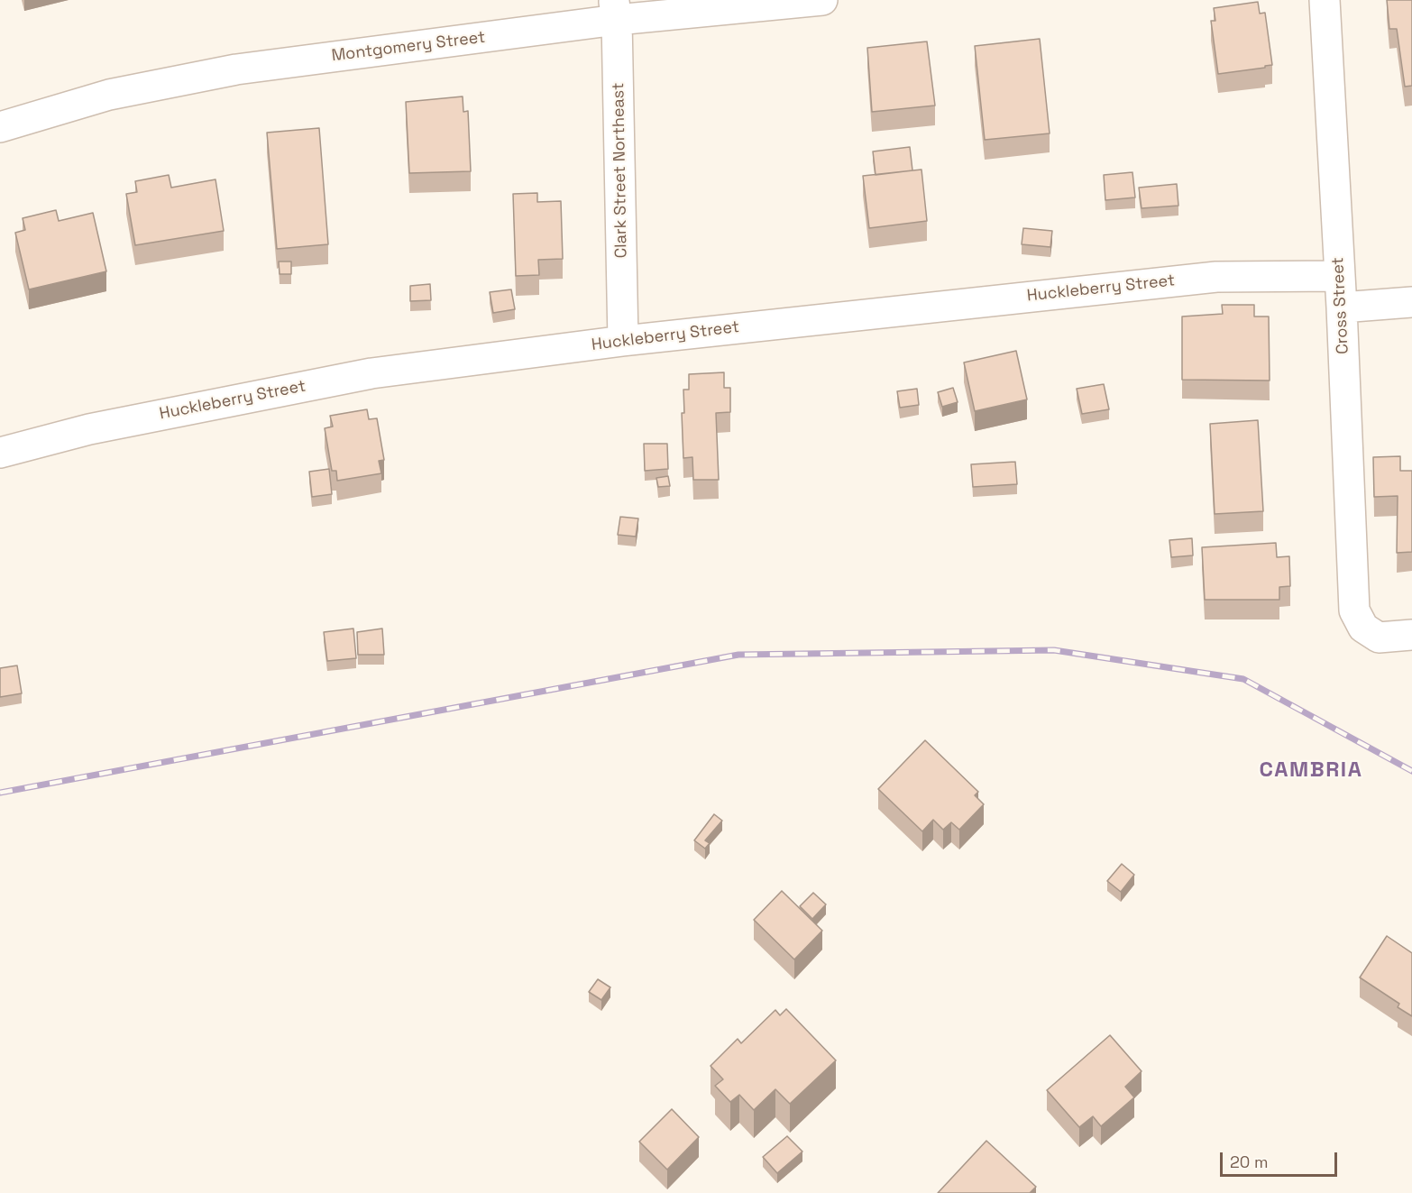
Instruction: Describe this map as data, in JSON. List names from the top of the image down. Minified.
{"streets":{"street":["Montgomery Street","Clark Street Northeast","Huckleberry Street","Cross Street"]},"crossings":[["Montgomery Street","Clark Street Northeast"],["Clark Street Northeast","Huckleberry Street"],["Huckleberry Street","Cross Street"]],"districts":["CAMBRIA"],"scale_bar":"20 m"}
